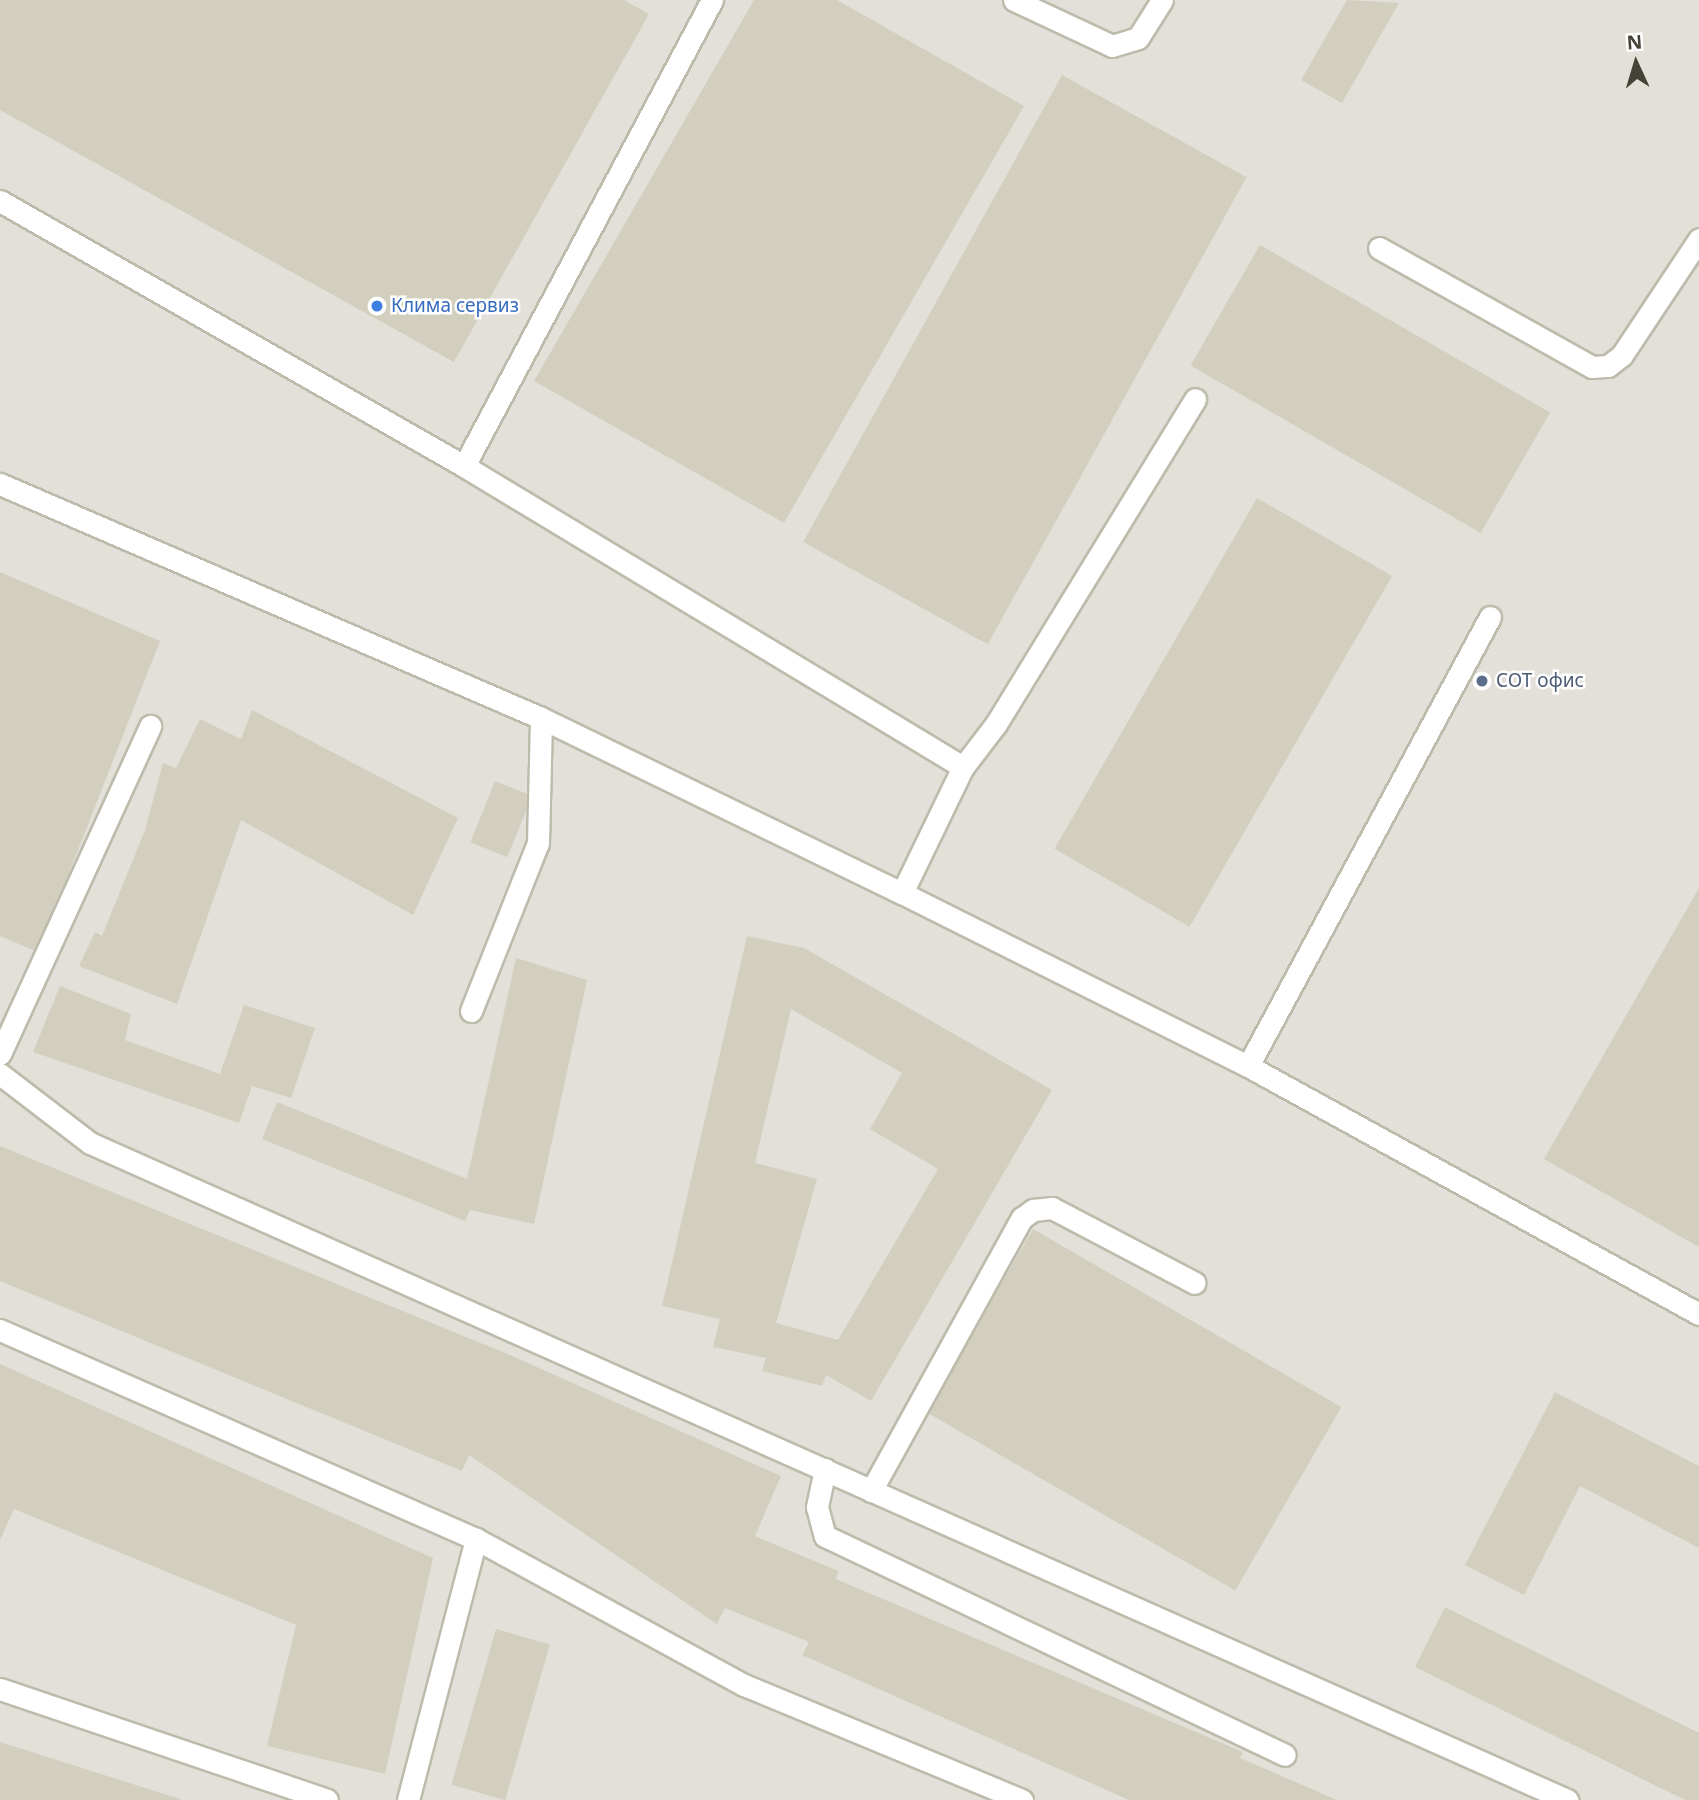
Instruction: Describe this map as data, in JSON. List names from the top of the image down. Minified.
{"places":["Клима сервиз","СОТ офис"],"north":"top"}
